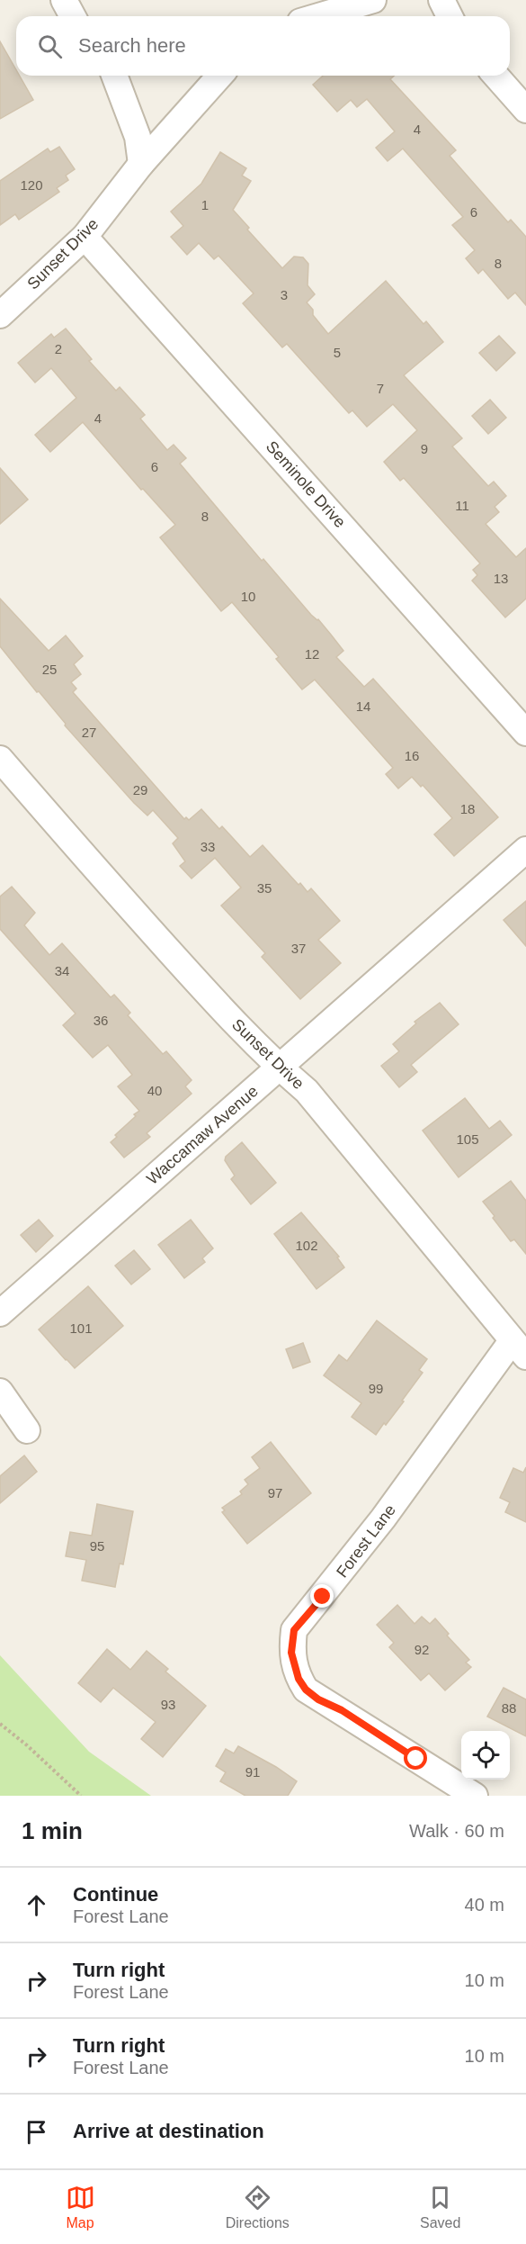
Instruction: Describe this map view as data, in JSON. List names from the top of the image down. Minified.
{"streets":{"street":["Sunset Drive","Seminole Drive","Waccamaw Avenue","Forest Lane"]},"crossings":[["Sunset Drive","Seminole Drive"],["Sunset Drive","Waccamaw Avenue"],["Sunset Drive","Forest Lane"]],"house_numbers":["4","120","1","6","8","3","2","5","7","4","9","6","11","8","13","10","12","25","14","27","16","29","18","33","35","37","34","36","40","105","102","101","99","97","95","92","93","88","91"],"page":{"search":"Search here","heading":["1 min","Walk · 60 m"],"list":[["Continue","Forest Lane","40 m"],["Turn right","Forest Lane","10 m"],["Turn right","Forest Lane","10 m"],"Arrive at destination"],"nav":["Map","Directions","Saved"]}}
